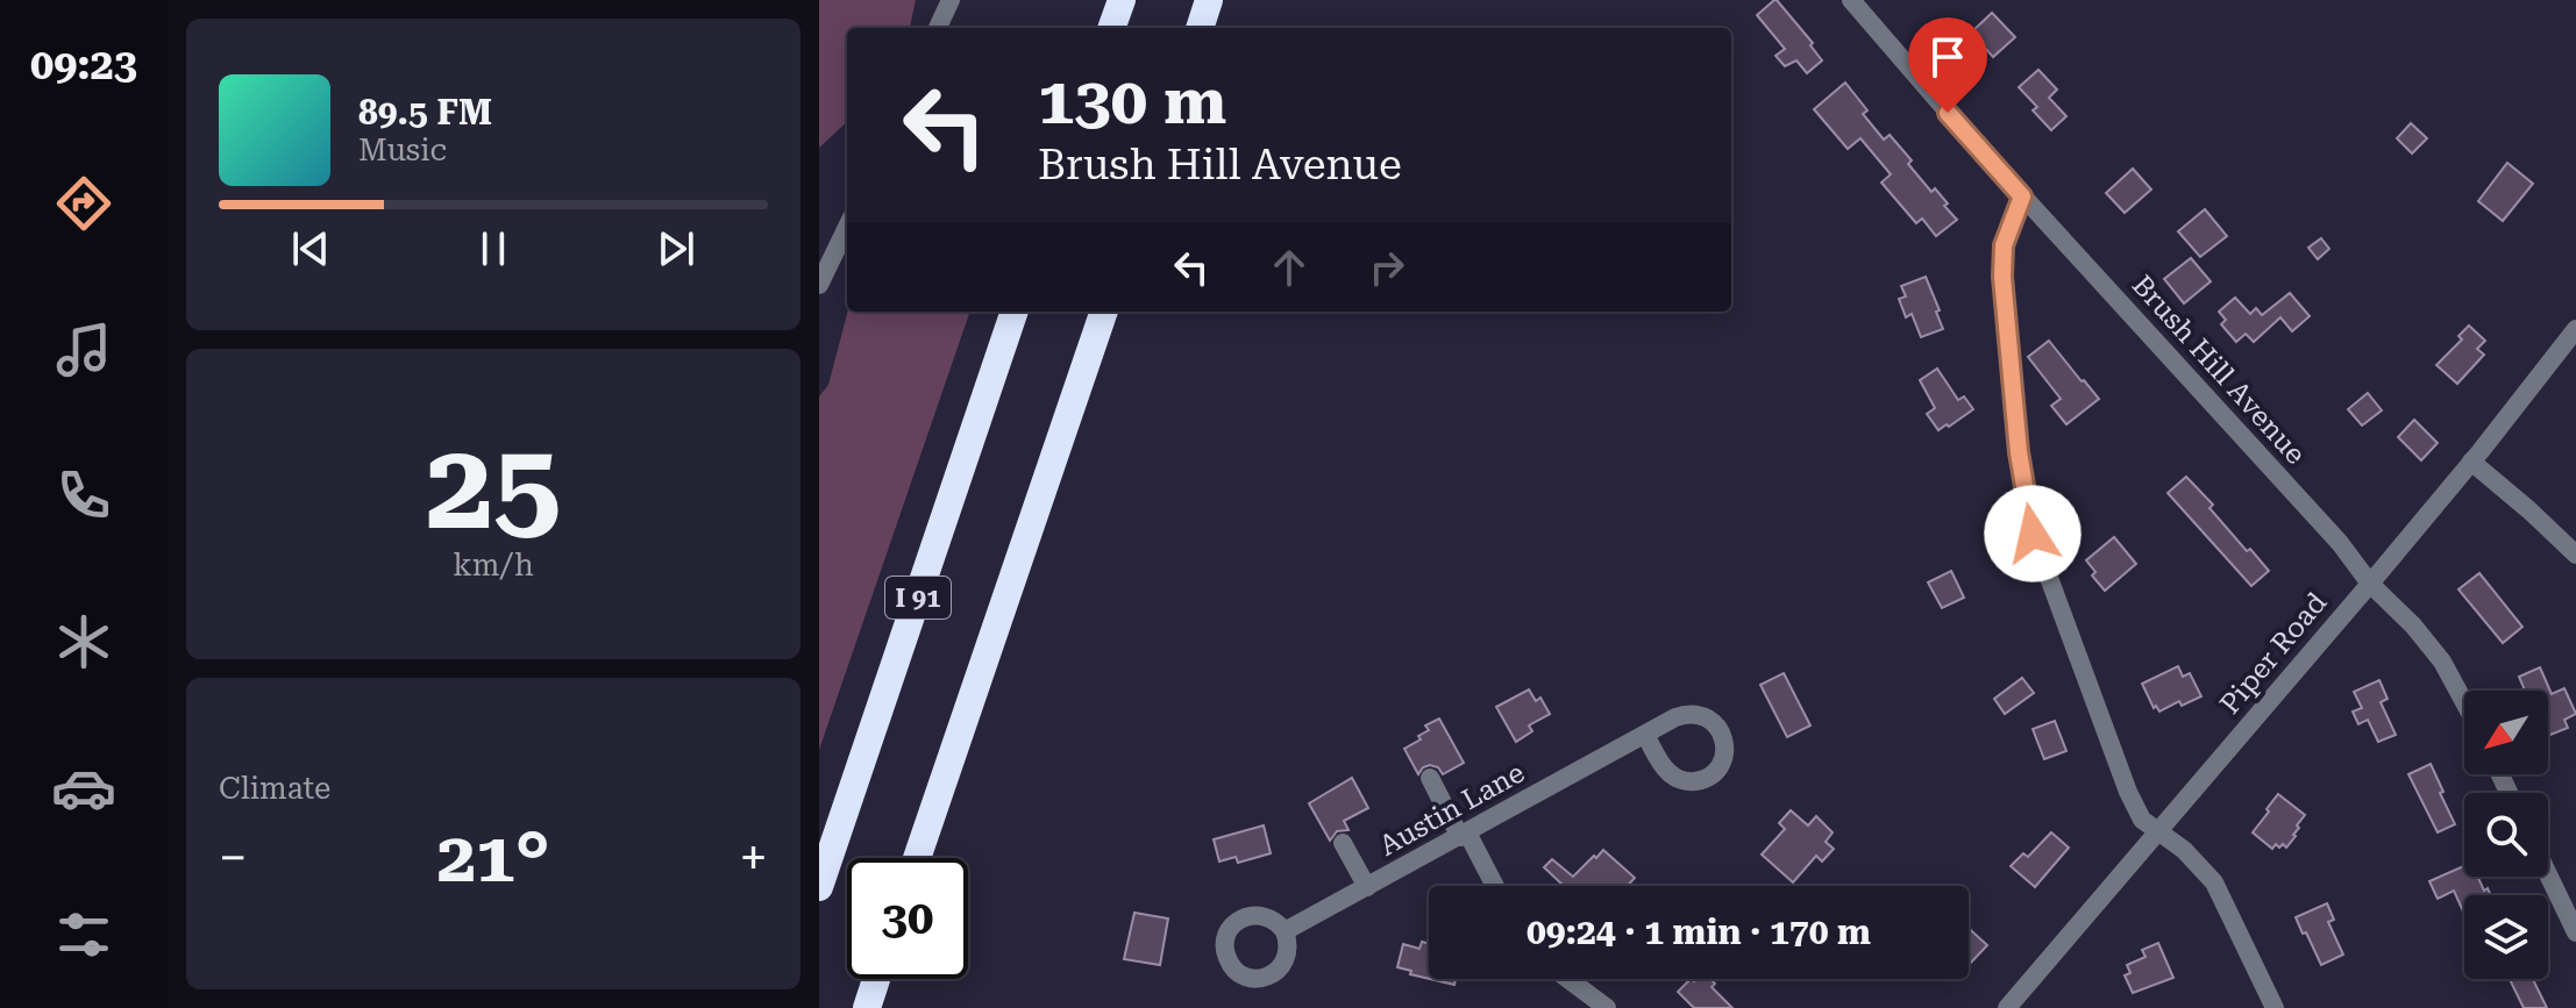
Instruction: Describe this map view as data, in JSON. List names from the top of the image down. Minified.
{"streets":{"highway":["I 91"],"street":["Brush Hill Avenue","Piper Road","Austin Lane"]},"crossings":[["Brush Hill Avenue","Piper Road"]],"north":"bottom left","page":{"tabs":"09:23","turn":["130 m","Brush Hill Avenue"],"song":["89.5 FM","Music"],"tile":[["25","km/h"],"Climate"],"heat":["−","21°","+"],"limit":"30","trip":"09:24 · 1 min · 170 m"}}
